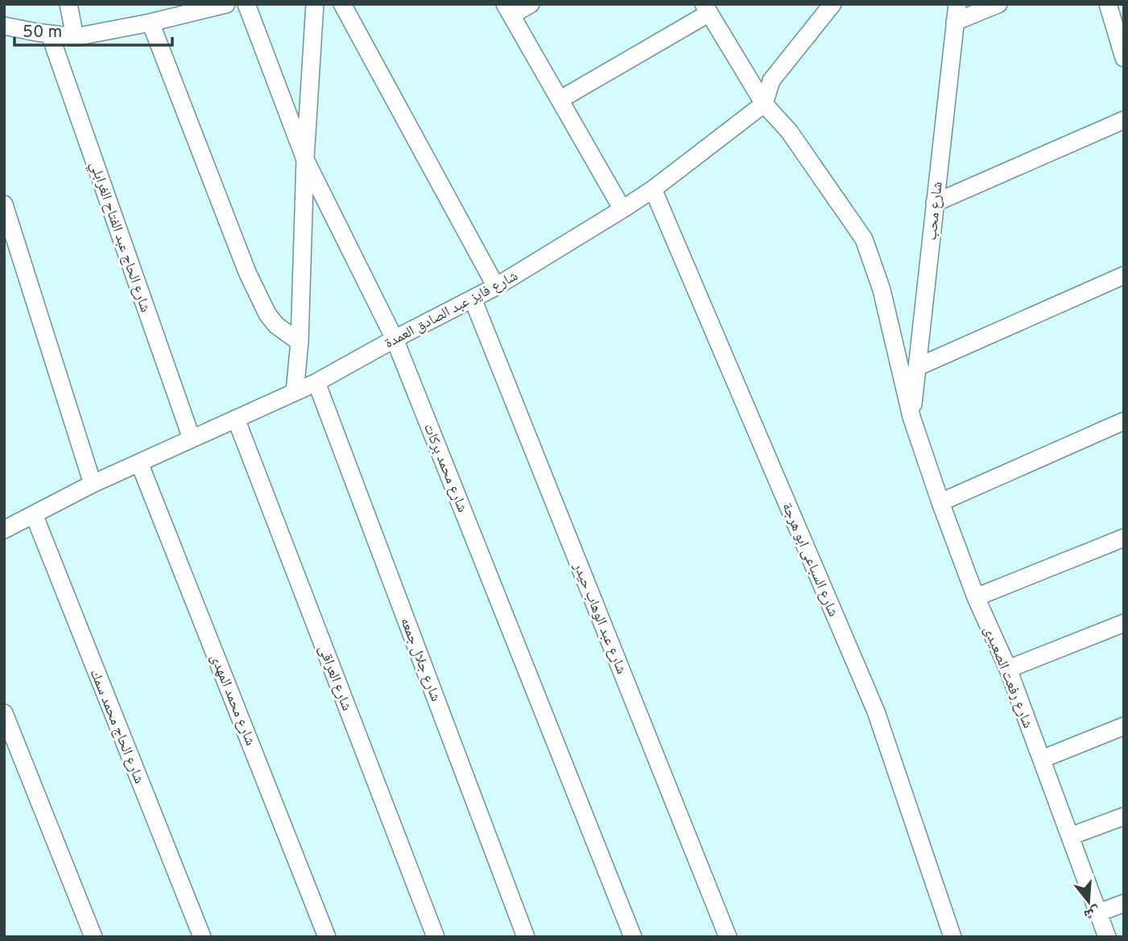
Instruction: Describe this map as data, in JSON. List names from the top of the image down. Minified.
{"streets":{"street":["شارع محب","شارع الحاج عبد الفتاح الغرابلي","شارع فايز عبد الصادق العمدة","شارع محمد بركات","شارع السباعى ابو هرجة","شارع عبد الوهاب حيدر","شارع جلال جمعه","شارع رفعت الصعيدى","شارع العراقى","شارع محمد المهدى","شارع الحاج محمد سمك"]},"crossings":[["شارع محب","شارع رفعت الصعيدى"],["شارع الحاج عبد الفتاح الغرابلي","شارع فايز عبد الصادق العمدة"],["شارع فايز عبد الصادق العمدة","شارع محمد بركات"],["شارع فايز عبد الصادق العمدة","شارع السباعى ابو هرجة"],["شارع فايز عبد الصادق العمدة","شارع عبد الوهاب حيدر"],["شارع فايز عبد الصادق العمدة","شارع جلال جمعه"],["شارع فايز عبد الصادق العمدة","شارع رفعت الصعيدى"],["شارع فايز عبد الصادق العمدة","شارع العراقى"],["شارع فايز عبد الصادق العمدة","شارع محمد المهدى"],["شارع فايز عبد الصادق العمدة","شارع الحاج محمد سمك"]],"scale_bar":"50 m","north":"bottom"}
